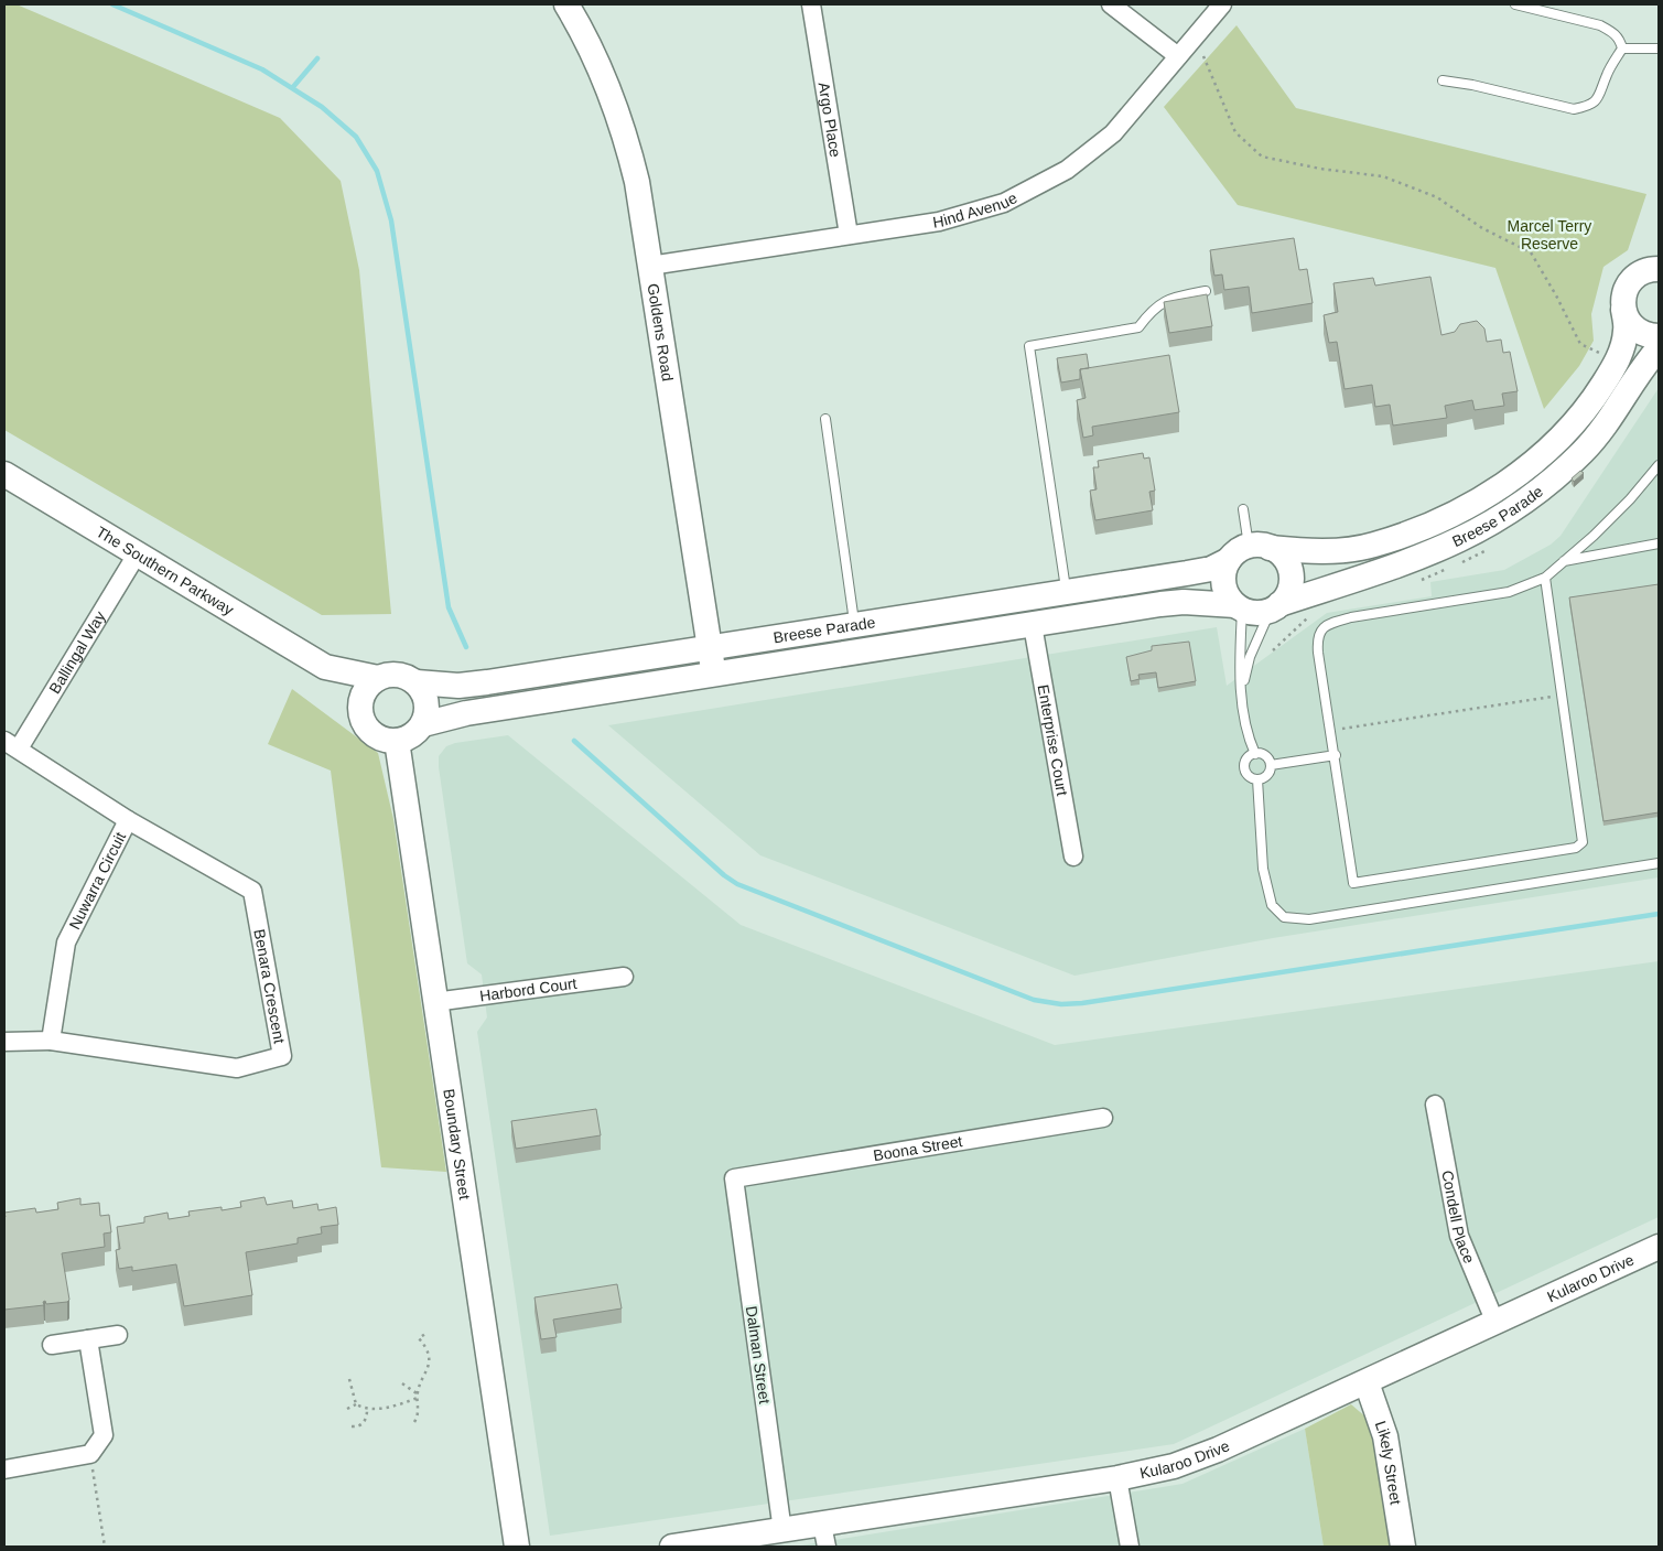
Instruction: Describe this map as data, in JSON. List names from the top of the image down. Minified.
{"streets":{"main road":["Goldens Road","Breese Parade","The Southern Parkway","Boundary Street","Kularoo Drive","Likely Street"],"street":["Argo Place","Hind Avenue","Ballingal Way","Enterprise Court","Nuwarra Circuit","Benara Crescent","Harbord Court","Boona Street","Condell Place","Dalman Street"]},"crossings":[["Argo Place","Hind Avenue"],["Hind Avenue","Goldens Road"],["Goldens Road","Breese Parade"],["Breese Parade","The Southern Parkway"],["Breese Parade","Enterprise Court"],["Breese Parade","Boundary Street"],["The Southern Parkway","Ballingal Way"],["The Southern Parkway","Boundary Street"],["Ballingal Way","Nuwarra Circuit"],["Nuwarra Circuit","Benara Crescent"],["Harbord Court","Boundary Street"],["Boona Street","Dalman Street"],["Condell Place","Kularoo Drive"],["Kularoo Drive","Dalman Street"],["Kularoo Drive","Likely Street"]],"parks":["Marcel Terry Reserve"]}
